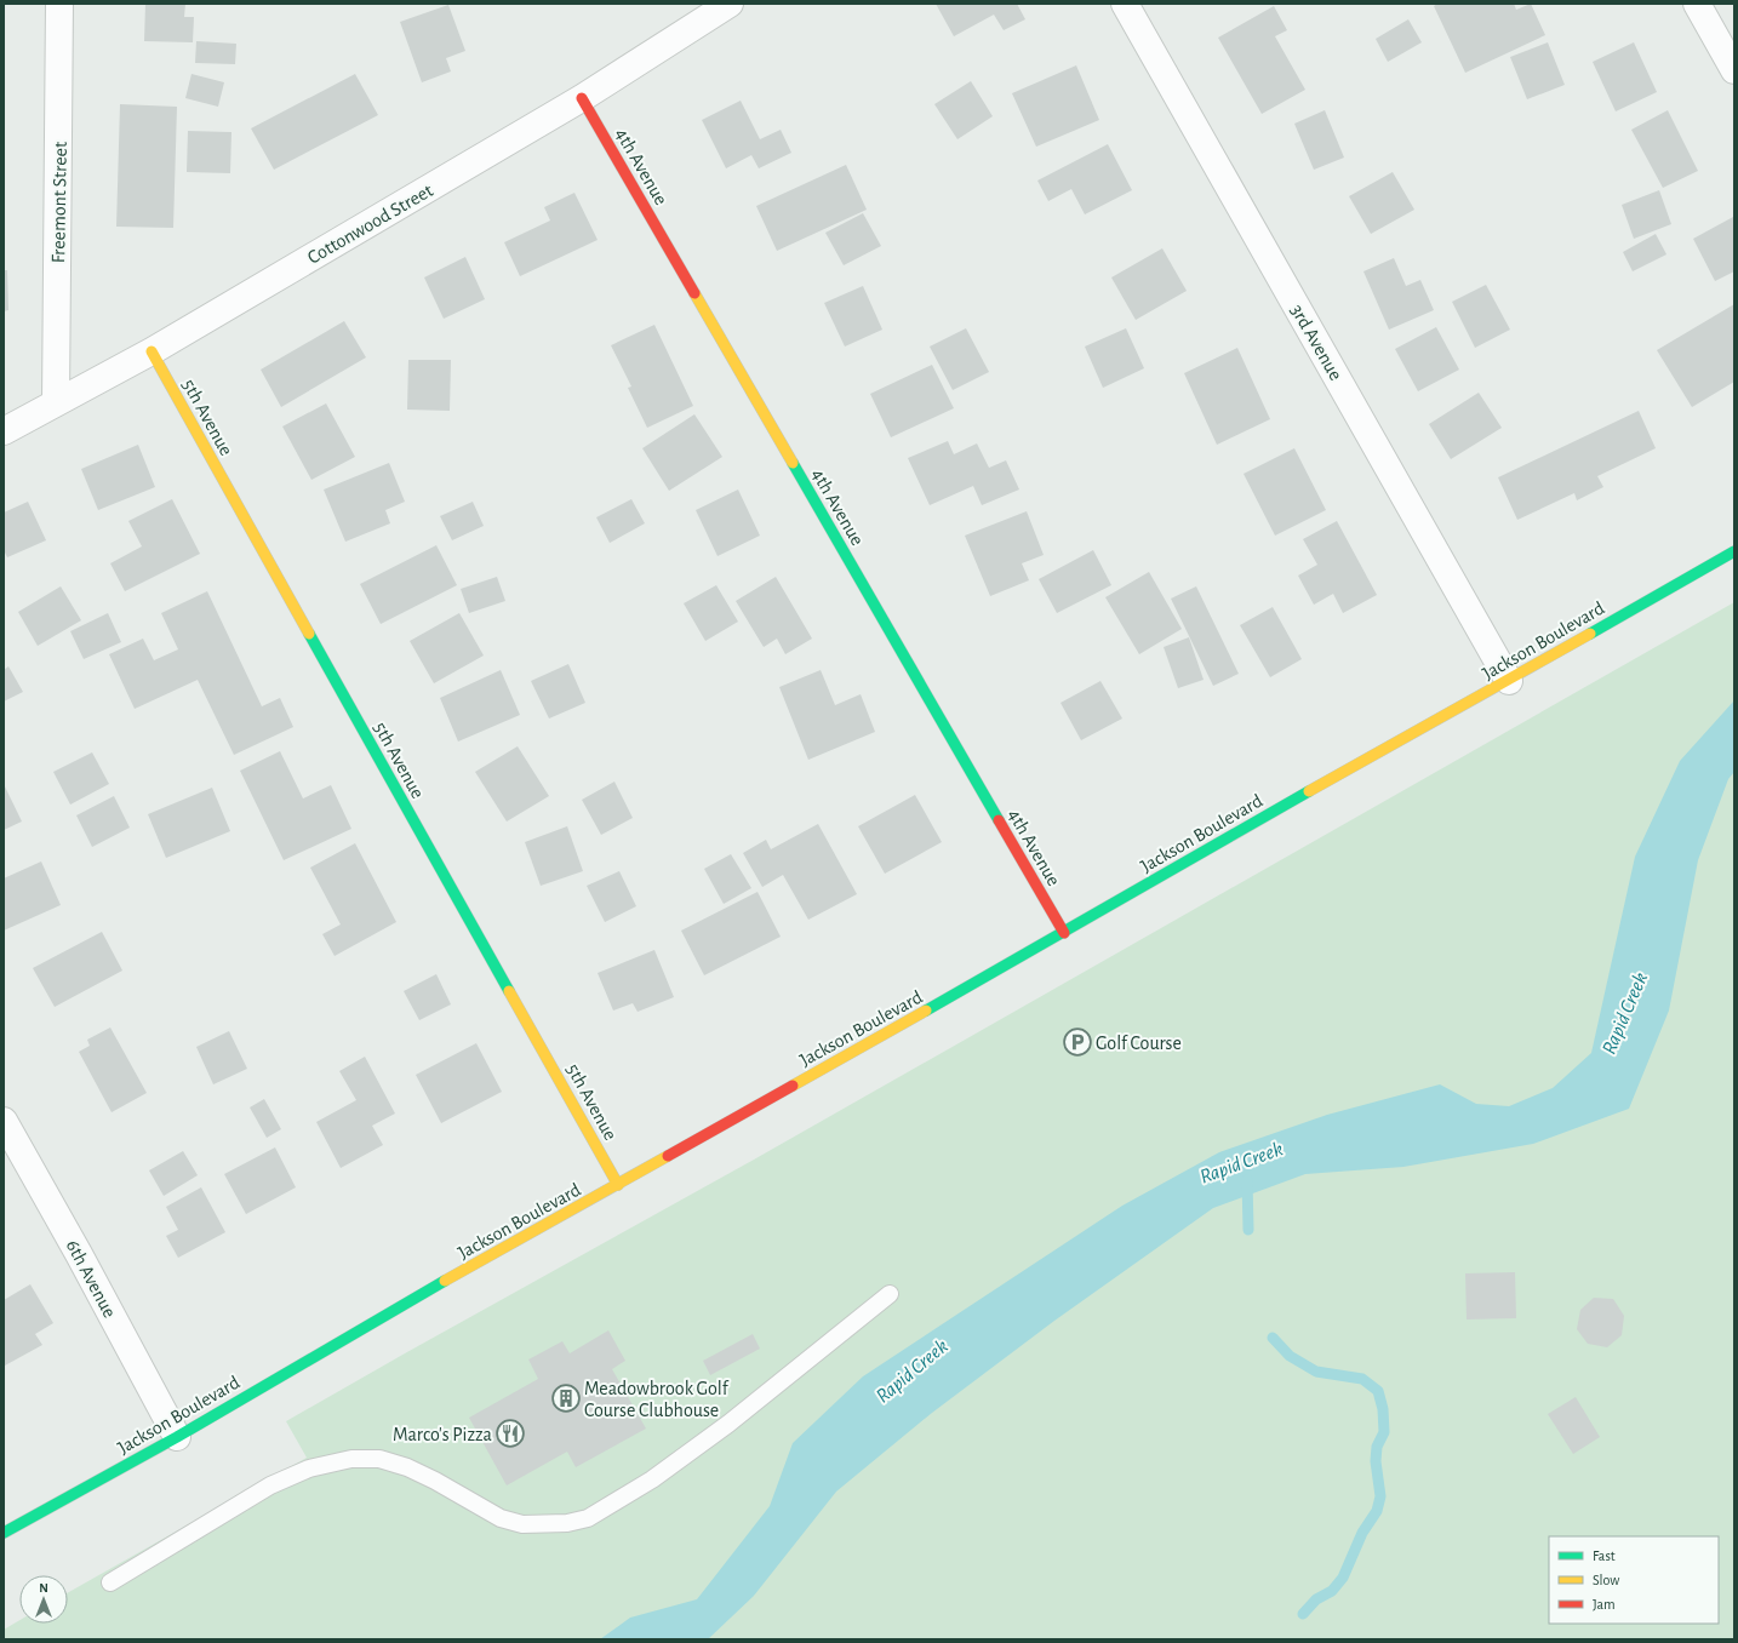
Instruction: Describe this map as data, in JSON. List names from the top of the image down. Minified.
{"streets":{"main road":["4th Avenue","5th Avenue","Jackson Boulevard"],"street":["Freemont Street","Cottonwood Street","3rd Avenue","6th Avenue"]},"crossings":[["4th Avenue","Cottonwood Street"],["4th Avenue","Jackson Boulevard"],["Freemont Street","Cottonwood Street"],["Cottonwood Street","5th Avenue"],["3rd Avenue","Jackson Boulevard"],["5th Avenue","Jackson Boulevard"],["Jackson Boulevard","6th Avenue"]],"water":["Rapid Creek"],"places":{"parking":["Golf Course"],"building":["Meadowbrook Golf Course Clubhouse"],"restaurant":["Marco's Pizza"]},"legend":["Fast","Slow","Jam"],"north":"top"}
